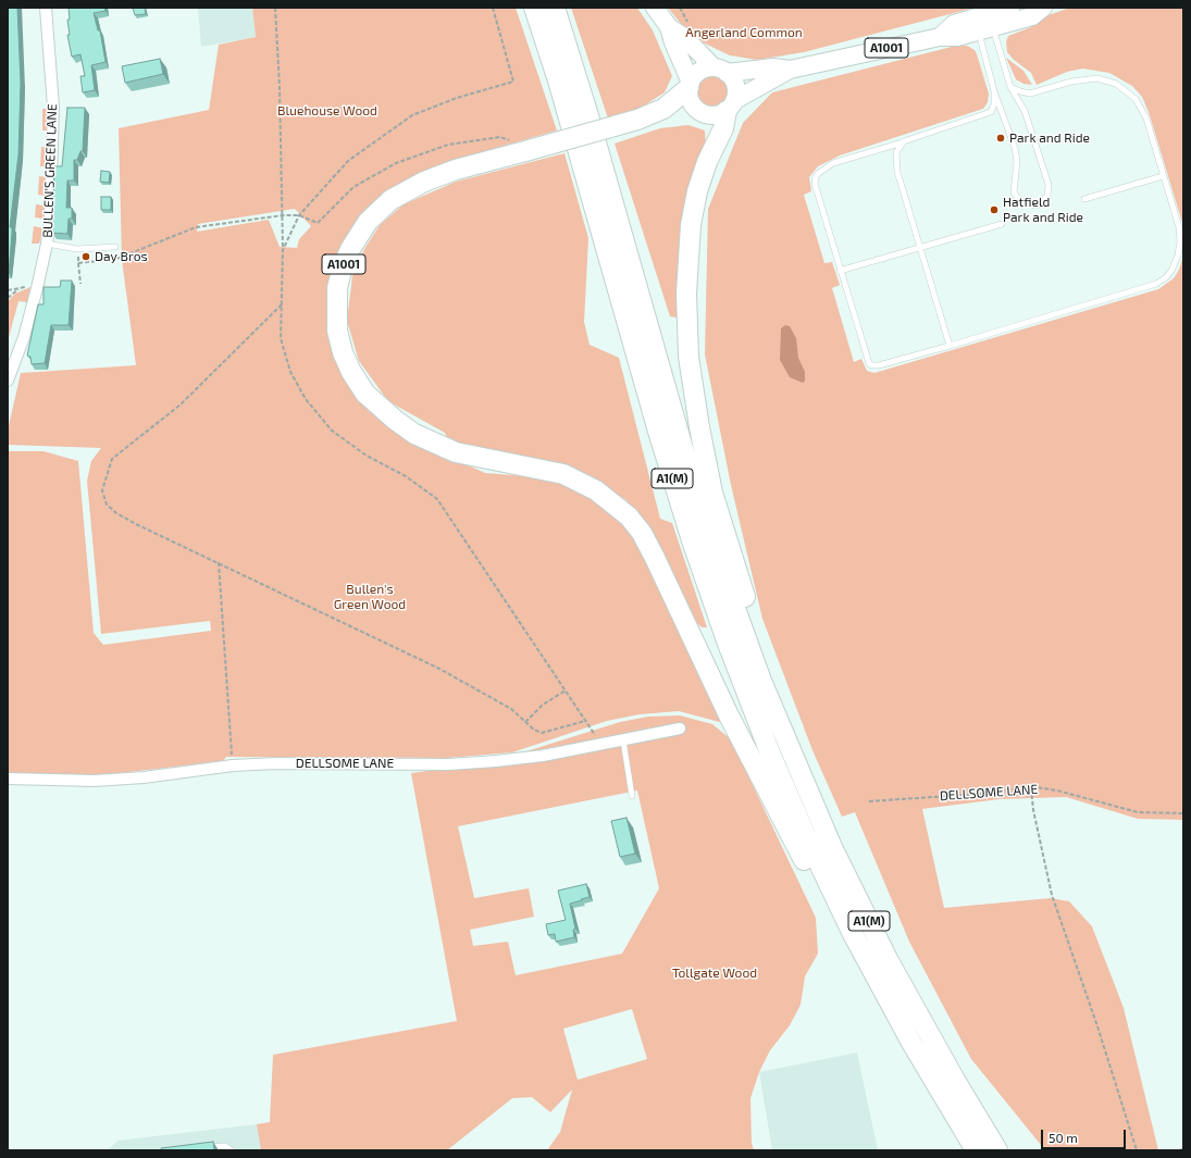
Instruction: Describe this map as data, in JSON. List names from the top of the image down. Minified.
{"streets":{"highway":["A1001","A1(M)"],"street":["BULLEN'S GREEN LANE","DELLSOME LANE"]},"crossings":[["A1001","A1(M)"]],"parks":["Angerland Common","Bluehouse Wood","Bullen's Green Wood","Tollgate Wood"],"places":["Park and Ride","Hatfield Park and Ride","Day Bros"],"scale_bar":"50 m"}
